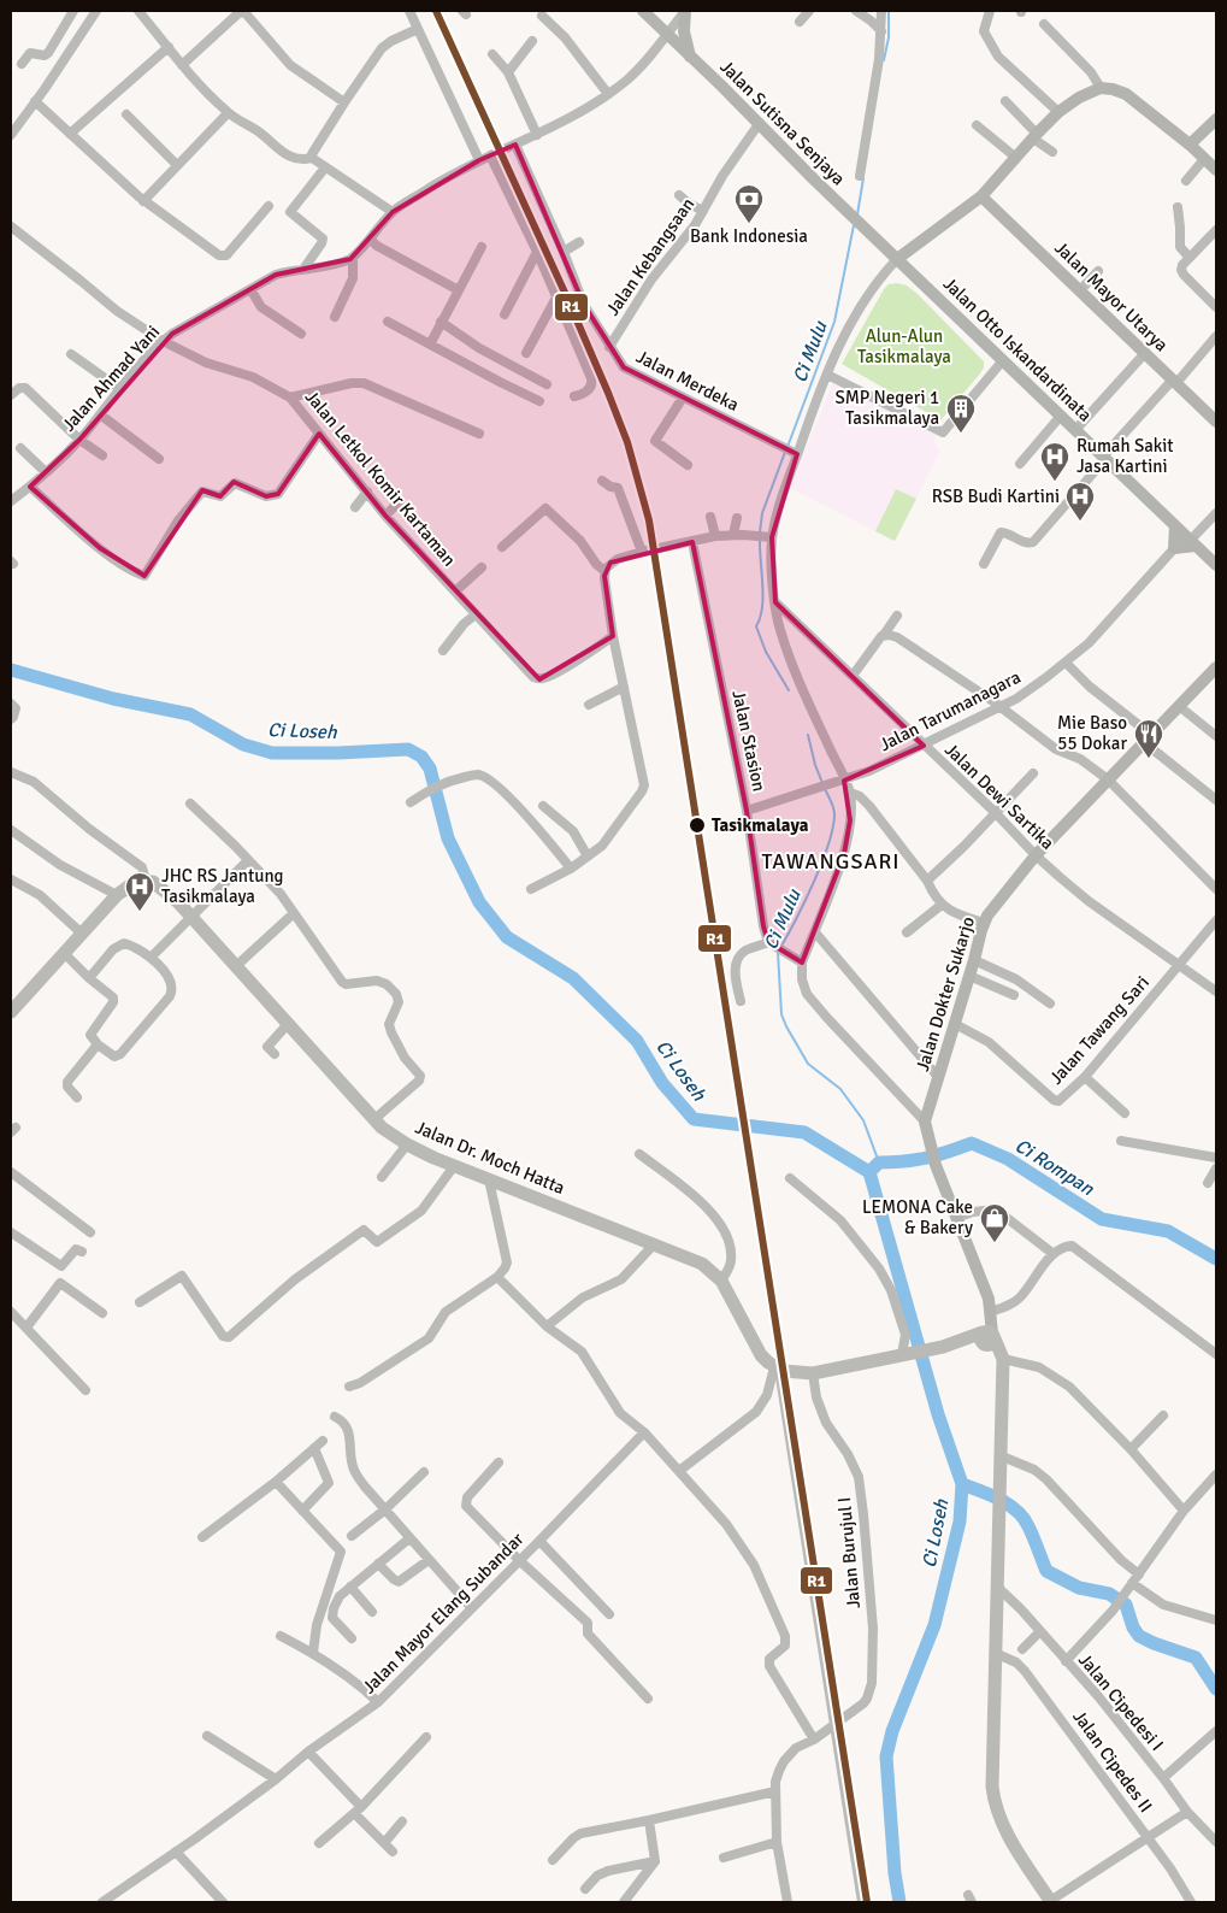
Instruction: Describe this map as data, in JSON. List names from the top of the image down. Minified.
{"streets":{"highway":["Jalan Dr. Moch Hatta"],"main road":["Jalan Sutisna Senjaya","Jalan Mayor Utarya","Jalan Otto Iskandardinata","Jalan Dokter Sukarjo"],"street":["Jalan Kebangsaan","Jalan Ahmad Yani","Jalan Merdeka","Jalan Letkol Komir Kartaman","Jalan Tarumanagara","Jalan Stasion","Jalan Dewi Sartika","Jalan Tawang Sari","Jalan Burujul I","Jalan Mayor Elang Subandar","Jalan Cipedesi I","Jalan Cipedes II"]},"crossings":[["Jalan Sutisna Senjaya","Jalan Kebangsaan"],["Jalan Sutisna Senjaya","Jalan Otto Iskandardinata"],["Jalan Kebangsaan","Jalan Merdeka"],["Jalan Ahmad Yani","Jalan Letkol Komir Kartaman"],["Jalan Tarumanagara","Jalan Stasion"],["Jalan Tarumanagara","Jalan Dewi Sartika"],["Jalan Dewi Sartika","Jalan Dokter Sukarjo"],["Jalan Dewi Sartika","Jalan Tawang Sari"],["Jalan Dokter Sukarjo","Jalan Tawang Sari"]],"districts":["TAWANGSARI"],"water":["Ci Mulu","Ci Loseh","Ci Rompan"],"parks":["Alun-Alun Tasikmalaya"],"places":{"bank":["Bank Indonesia"],"building":["SMP Negeri 1 Tasikmalaya"],"hospital":["Rumah Sakit Jasa Kartini","RSB Budi Kartini","JHC RS Jantung Tasikmalaya"],"restaurant":["Mie Baso 55 Dokar"],"other":["Tasikmalaya"],"shop":["LEMONA Cake & Bakery"]},"lines":["transit line R1"]}
